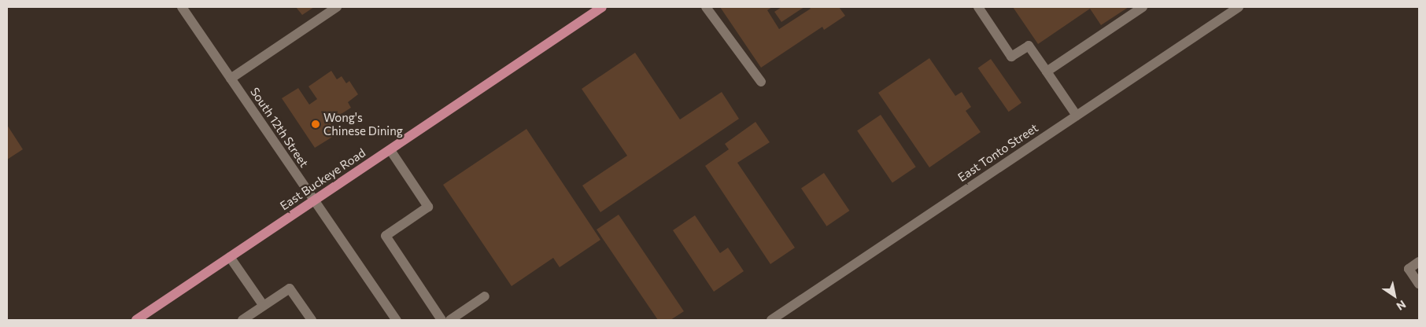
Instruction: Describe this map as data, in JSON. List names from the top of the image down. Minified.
{"streets":{"main road":["East Buckeye Road"],"street":["South 12th Street","East Tonto Street"]},"crossings":[["South 12th Street","East Buckeye Road"]],"places":["Wong's Chinese Dining"],"north":"bottom right"}
